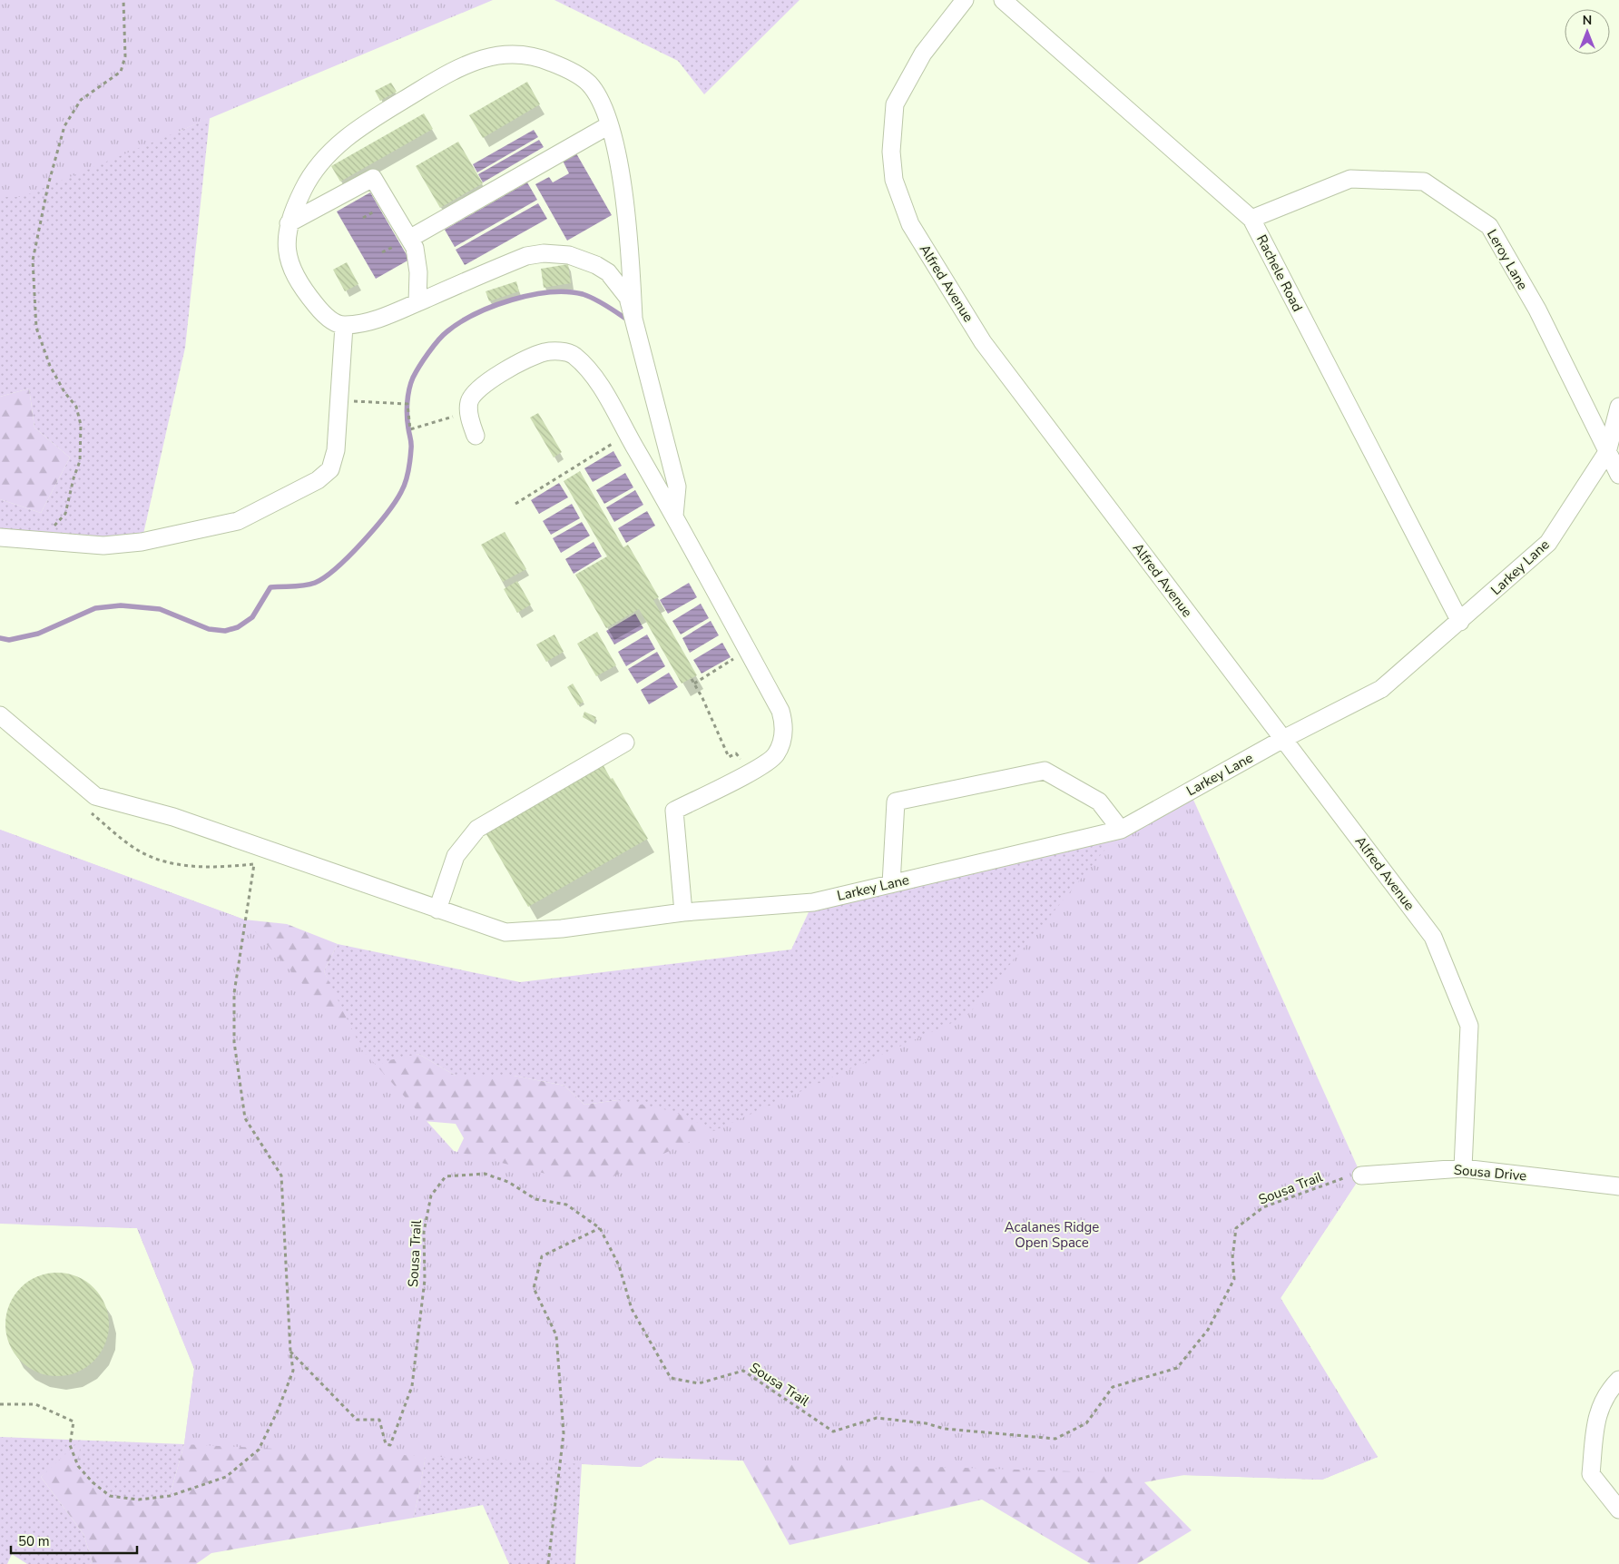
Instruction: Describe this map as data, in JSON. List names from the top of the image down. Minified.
{"streets":{"street":["Leroy Lane","Rachele Road","Alfred Avenue","Larkey Lane","Sousa Drive"],"path":["Sousa Trail"]},"crossings":[["Leroy Lane","Rachele Road"],["Leroy Lane","Larkey Lane"],["Rachele Road","Larkey Lane"],["Alfred Avenue","Larkey Lane"],["Alfred Avenue","Sousa Drive"],["Sousa Drive","Sousa Trail"]],"parks":["Acalanes Ridge Open Space"],"scale_bar":"50 m","north":"top"}
